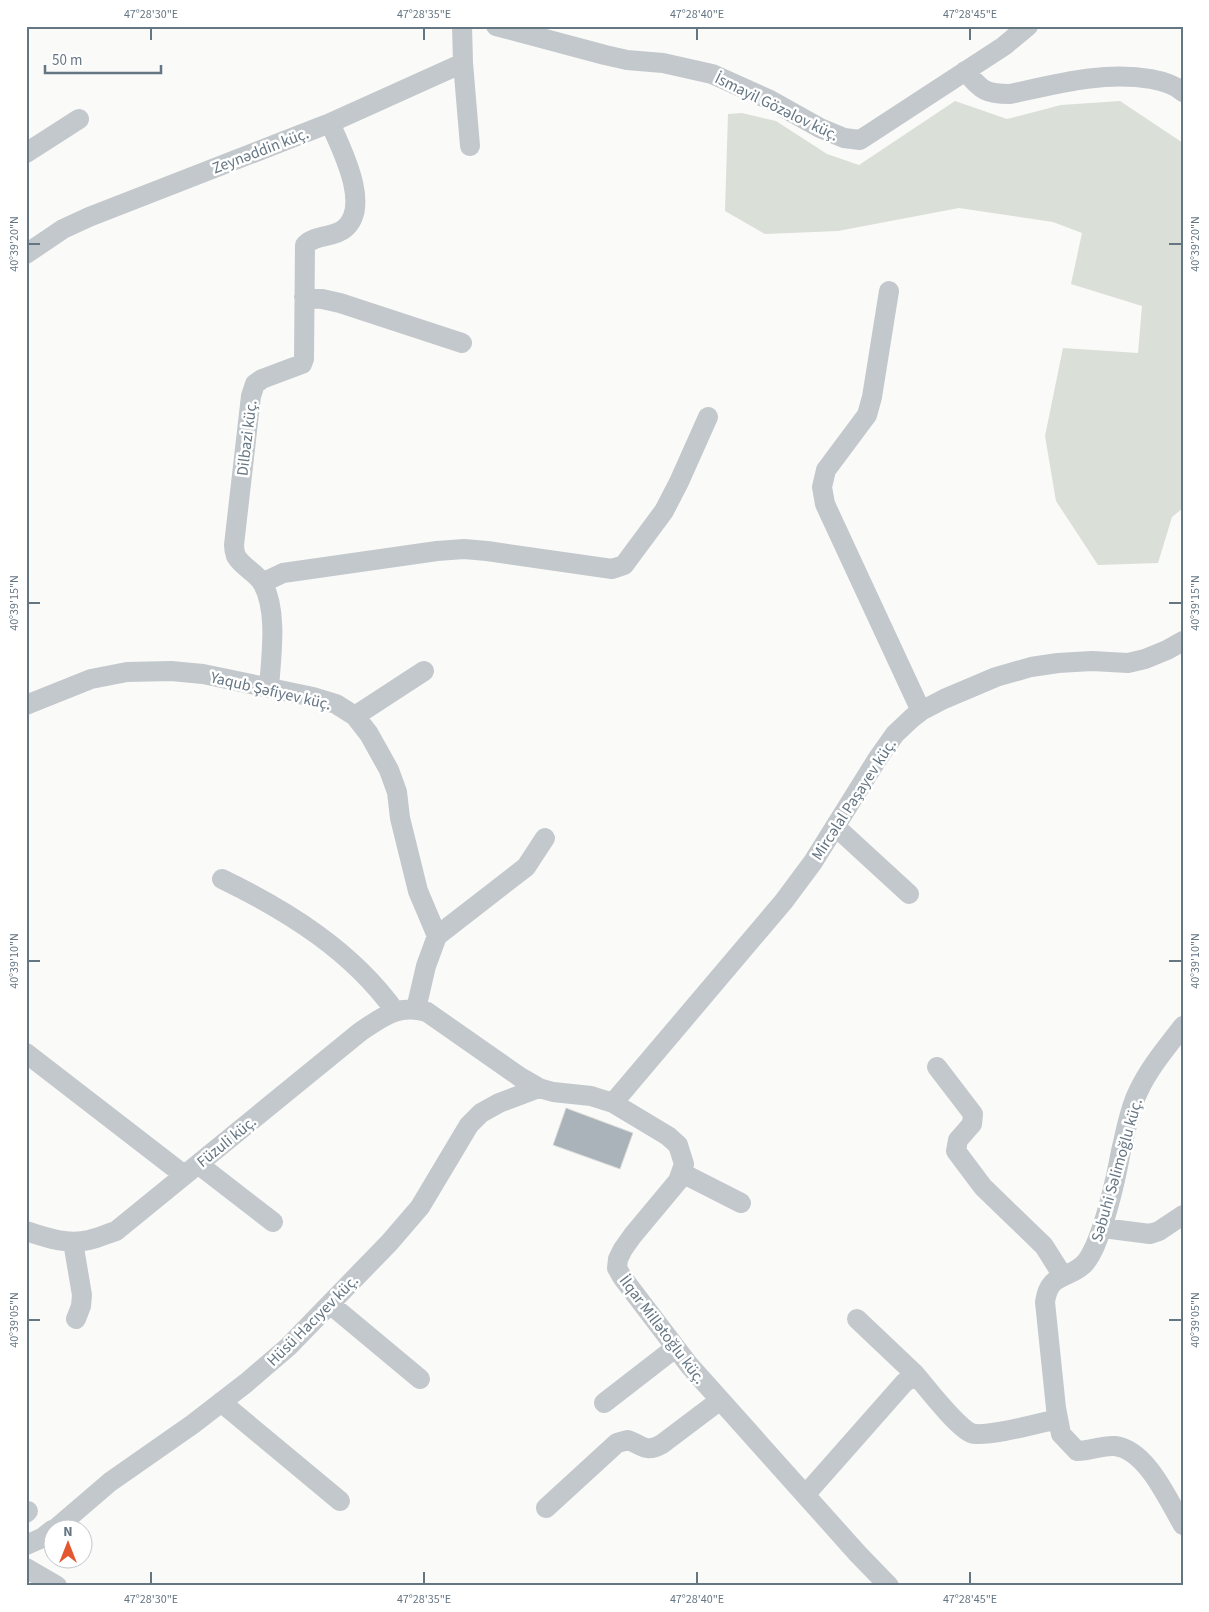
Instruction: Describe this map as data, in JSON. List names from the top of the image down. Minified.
{"streets":{"street":["İsmayil Gözəlov küç.","Zeynəddin küç.","Dilbazi küç.","Yaqub Şəfiyev küç.","Mircəlal Paşayev küç.","Füzuli küç.","Səbuhi Səlimoğlu küç.","Hüsü Hacıyev küç.","İlqar Millətoğlu küç."]},"crossings":[["Zeynəddin küç.","Dilbazi küç."],["Dilbazi küç.","Yaqub Şəfiyev küç."]],"scale_bar":"50 m","north":"top","coordinates":["47°28'30\"E","47°28'35\"E","47°28'40\"E","47°28'45\"E","40°39'20\"N","40°39'15\"N","40°39'10\"N","40°39'05\"N"]}
